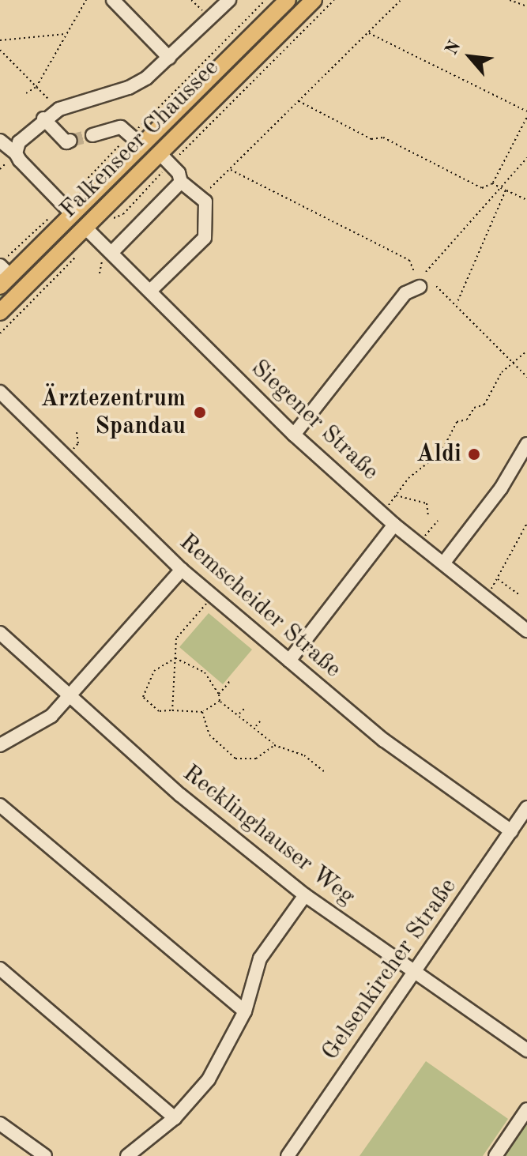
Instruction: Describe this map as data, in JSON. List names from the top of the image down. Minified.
{"streets":{"main road":["Falkenseer Chaussee"],"street":["Siegener Straße","Remscheider Straße","Recklinghauser Weg","Gelsenkircher Straße"]},"crossings":[["Falkenseer Chaussee","Siegener Straße"],["Remscheider Straße","Gelsenkircher Straße"],["Recklinghauser Weg","Gelsenkircher Straße"]],"places":["Ärztezentrum Spandau","Aldi"],"north":"top left"}
